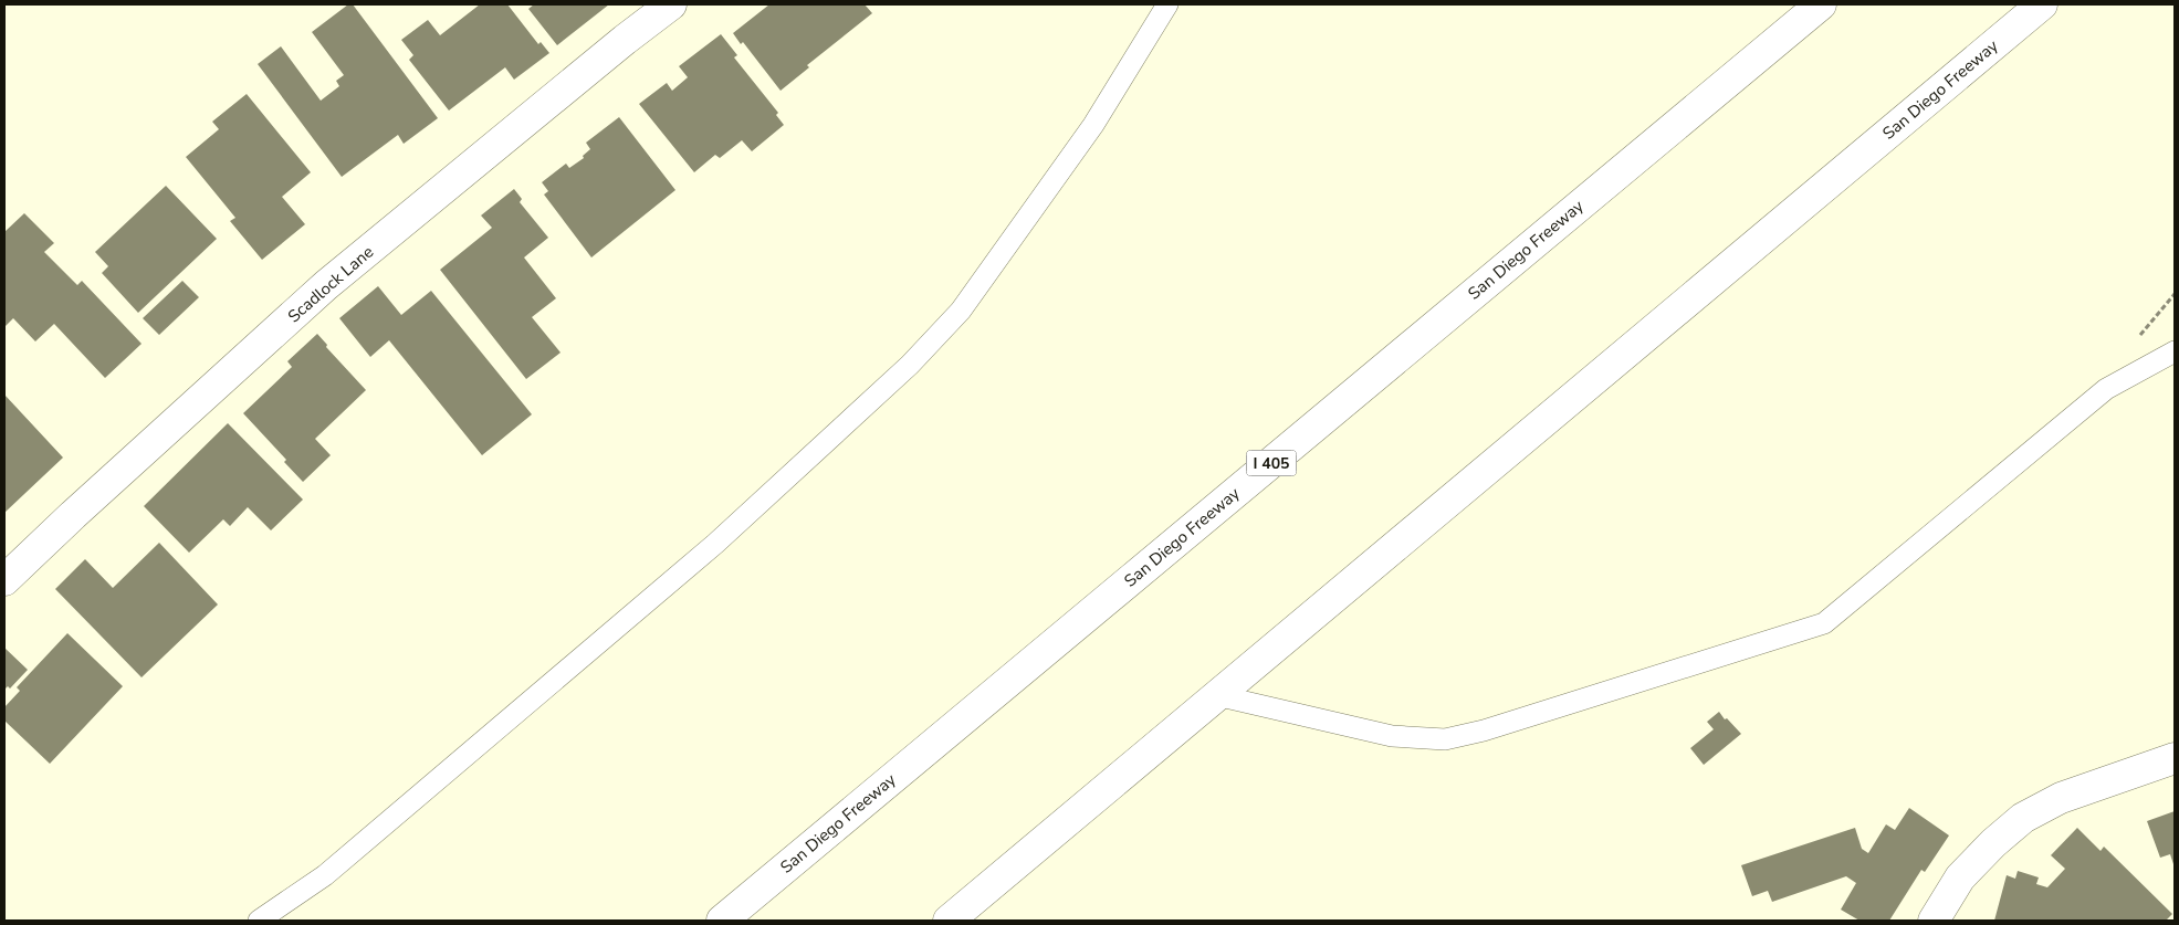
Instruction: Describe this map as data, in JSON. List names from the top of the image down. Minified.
{"streets":{"main road":["San Diego Freeway","Scadlock Lane","I 405"]}}
